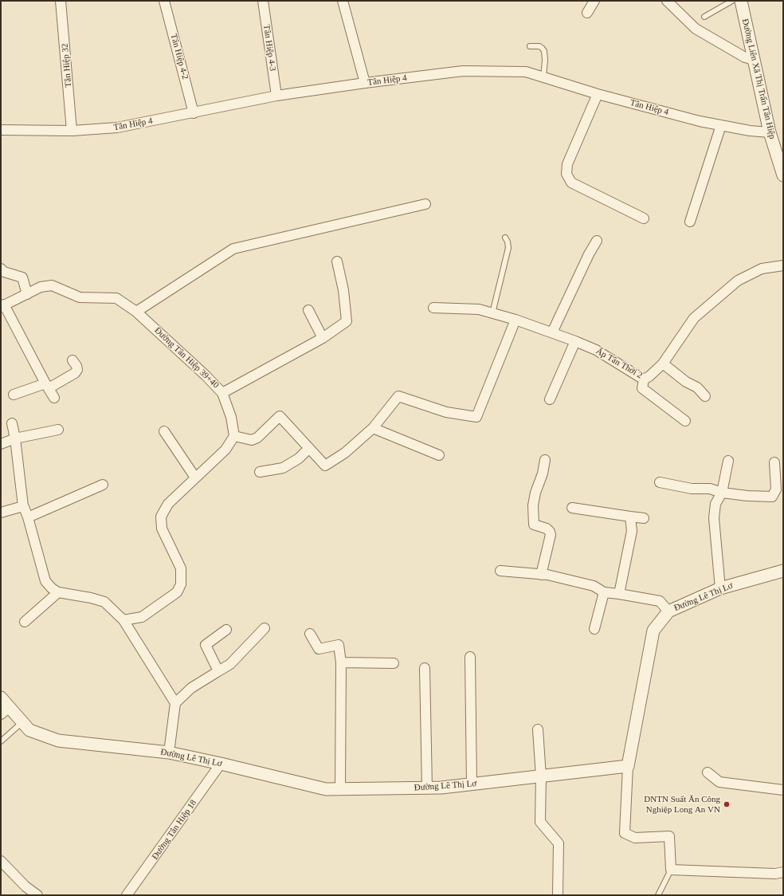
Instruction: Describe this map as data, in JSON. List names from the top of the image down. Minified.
{"streets":{"street":["Tân Hiệp 4-3","Tân Hiệp 4-2","Tân Hiệp 32","Đường Liên Xã Thị Trấn Tân Hiệp","Tân Hiệp 4","Đường Tân Hiệp 39+40","Ấp Tân Thới 2","Đường Lê Thị Lơ","Đường Tân Hiệp 18"]},"crossings":[["Tân Hiệp 4-3","Tân Hiệp 4"],["Tân Hiệp 4-2","Tân Hiệp 4"],["Tân Hiệp 32","Tân Hiệp 4"],["Đường Liên Xã Thị Trấn Tân Hiệp","Tân Hiệp 4"],["Đường Lê Thị Lơ","Đường Tân Hiệp 18"]],"places":["DNTN Suất Ăn Công Nghiệp Long An VN"]}
